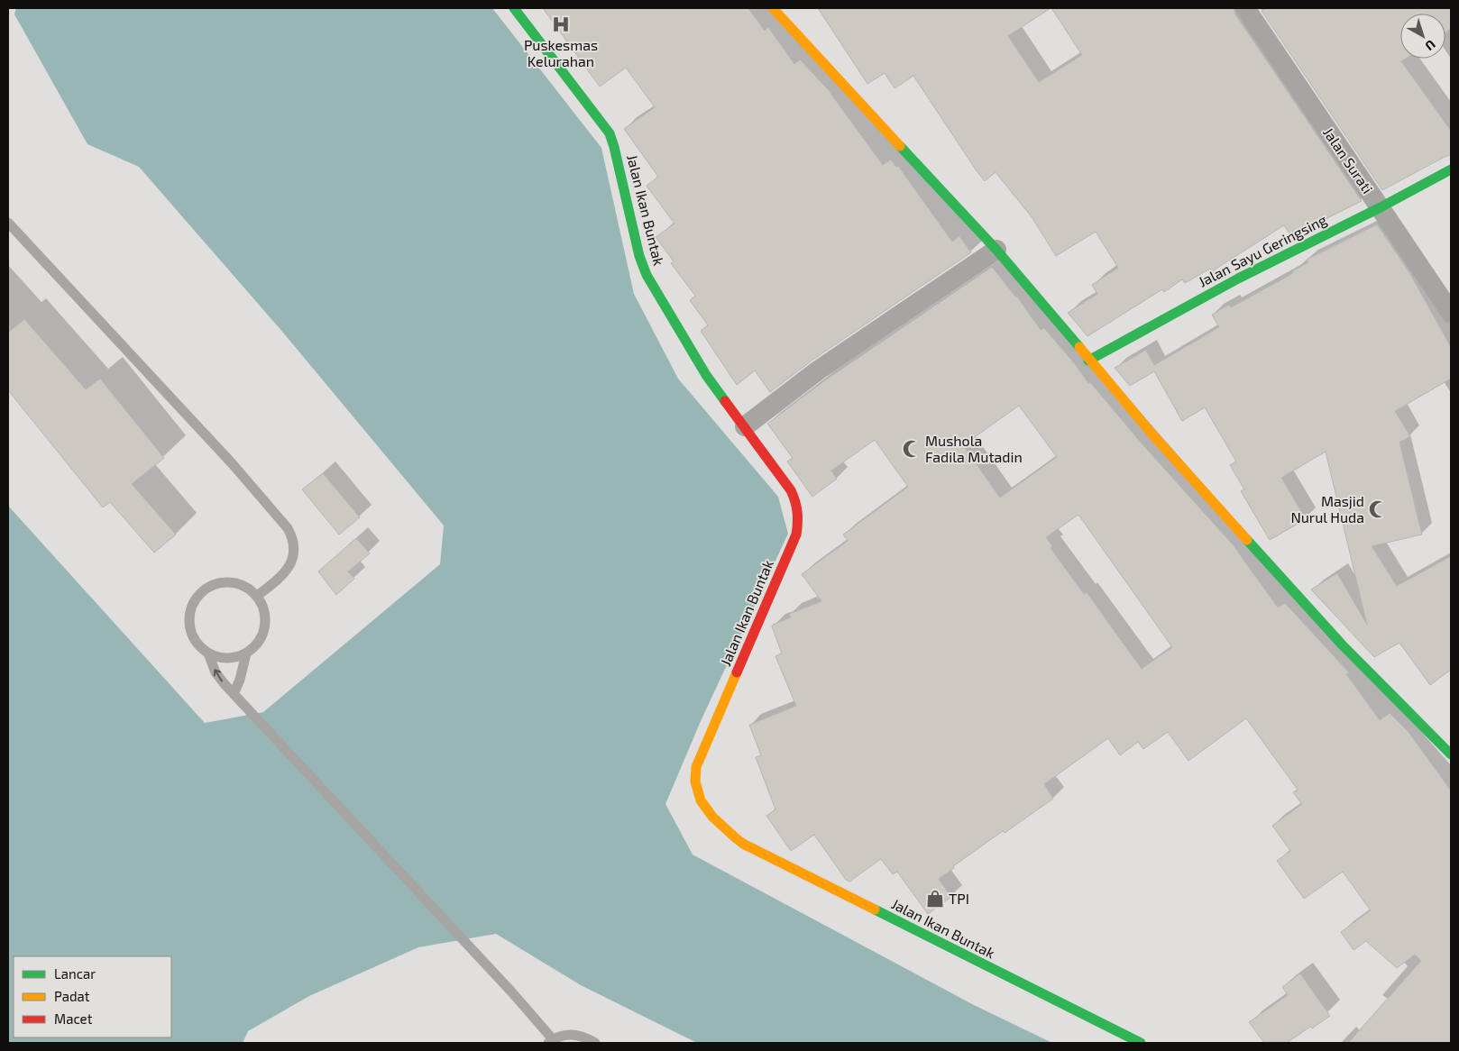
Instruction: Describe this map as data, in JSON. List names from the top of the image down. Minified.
{"streets":{"street":["Jalan Surati","Jalan Ikan Buntak","Jalan Sayu Geringsing"]},"crossings":[["Jalan Surati","Jalan Sayu Geringsing"]],"places":{"hospital":["Puskesmas Kelurahan"],"mosque":["Mushola Fadila Mutadin","Masjid Nurul Huda"],"shop":["TPI"]},"legend":["Lancar","Padat","Macet"],"north":"bottom right"}
